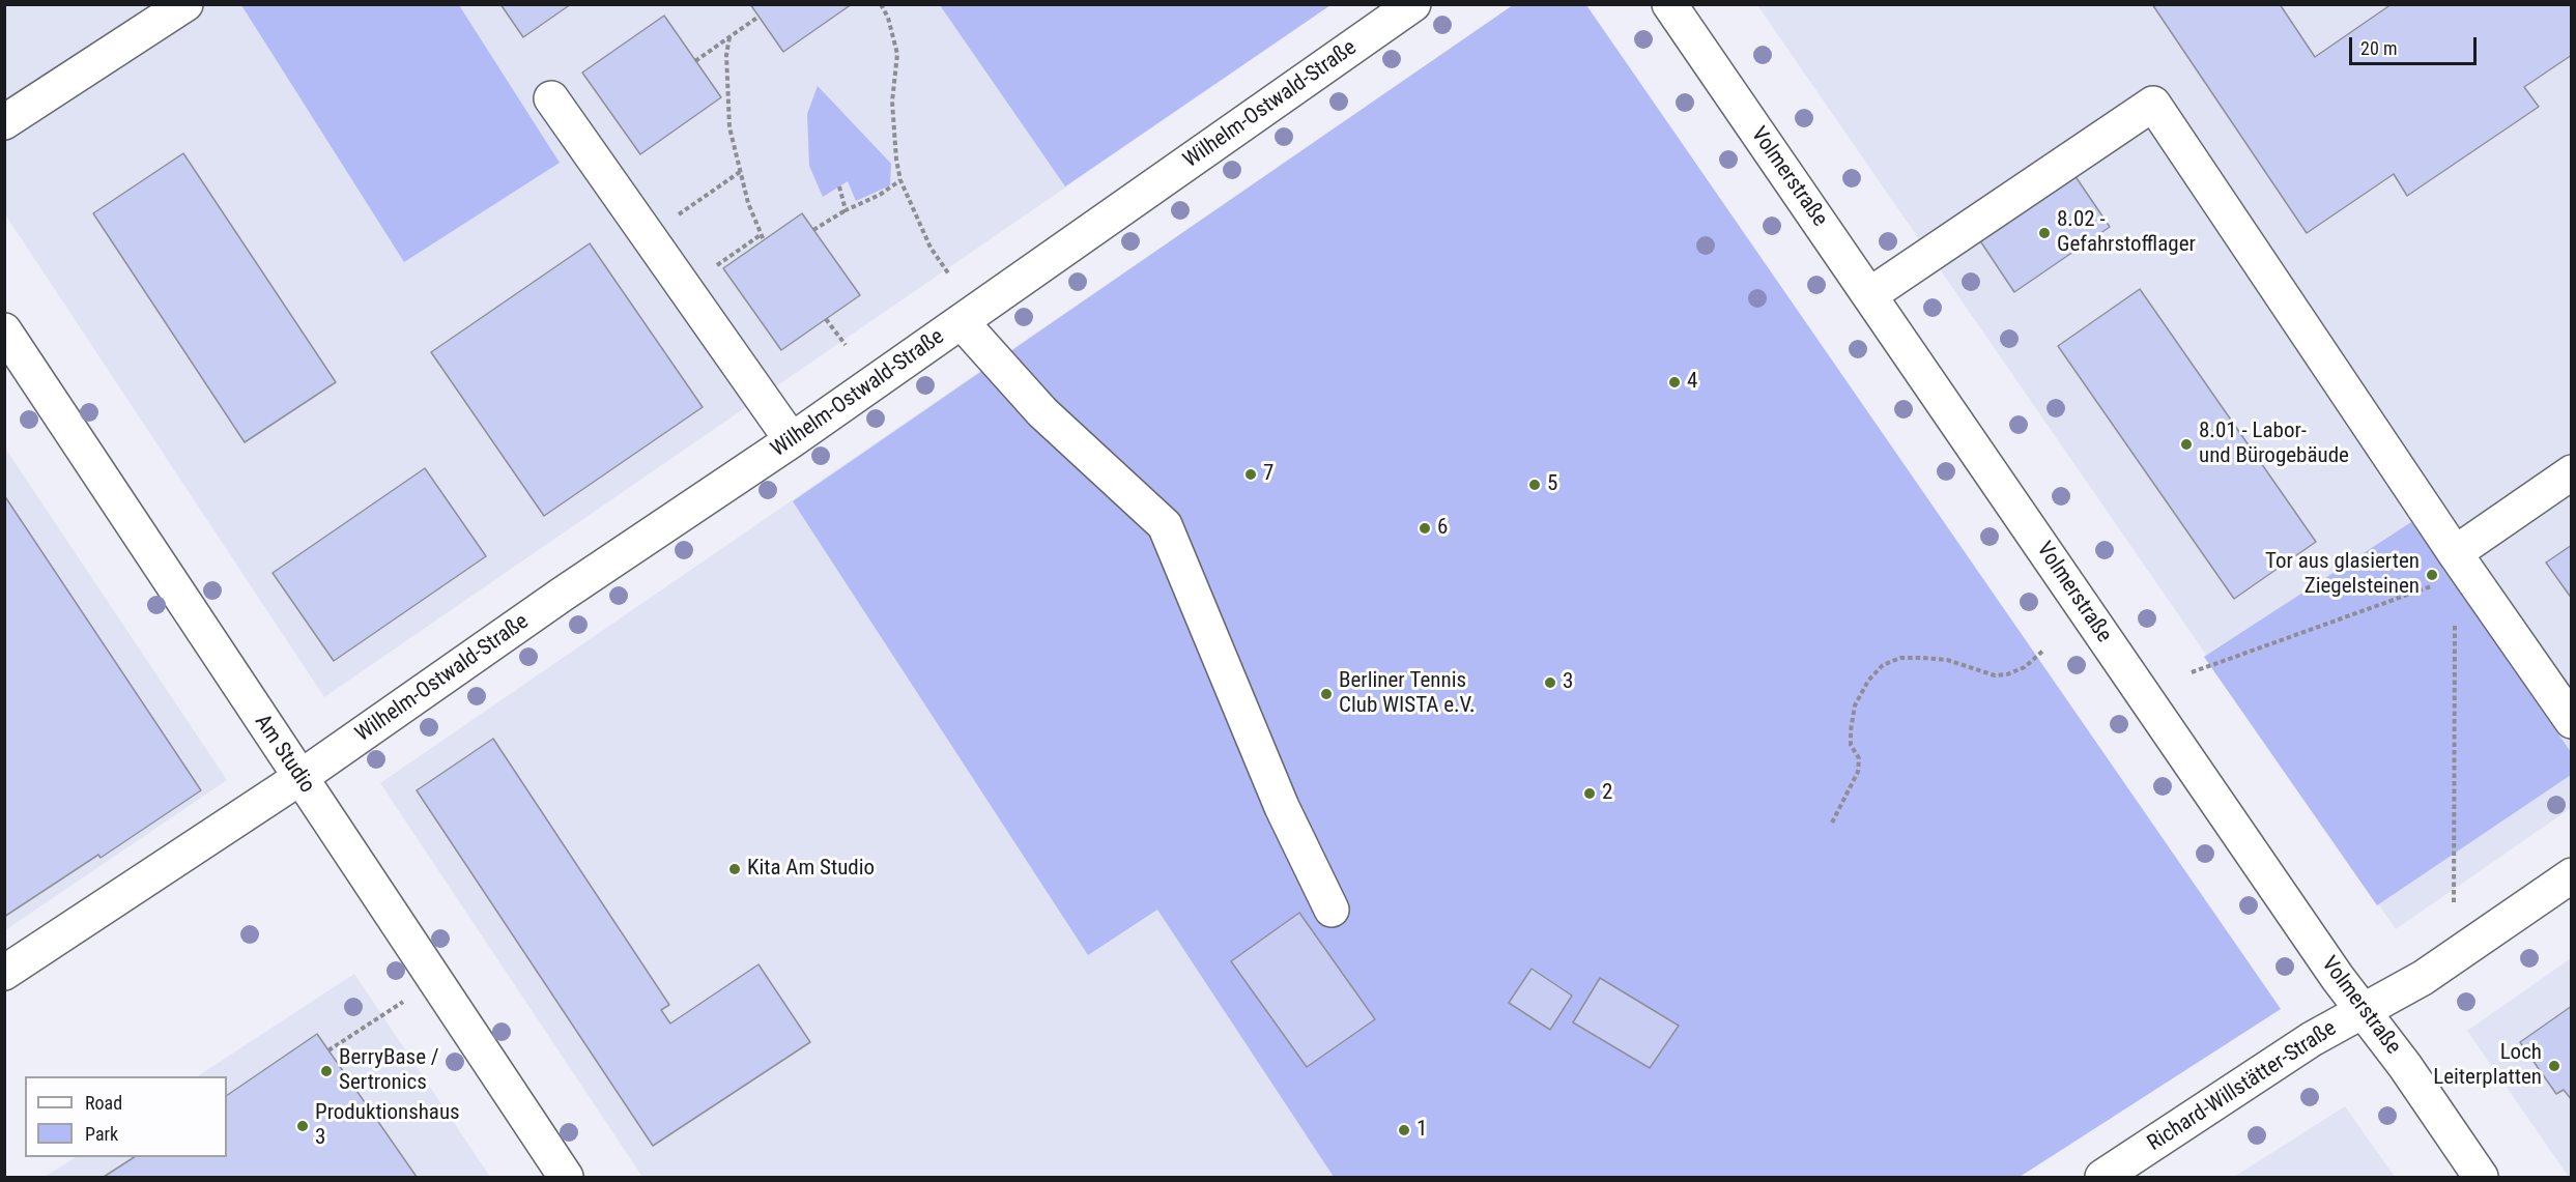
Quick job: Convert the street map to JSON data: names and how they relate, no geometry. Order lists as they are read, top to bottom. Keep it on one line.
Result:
{"streets":{"street":["Wilhelm-Ostwald-Straße","Volmerstraße","Am Studio","Richard-Willstätter-Straße"]},"crossings":[["Wilhelm-Ostwald-Straße","Am Studio"],["Volmerstraße","Richard-Willstätter-Straße"]],"places":["8.02 - Gefahrstofflager","4","8.01 - Labor- und Bürogebäude","7","5","6","Tor aus glasierten Ziegelsteinen","3","Berliner Tennis Club WISTA e.V.","2","Kita Am Studio","Loch Leiterplatten","BerryBase / Sertronics","Produktionshaus 3","1"],"legend":["Road","Park"],"scale_bar":"20 m"}
